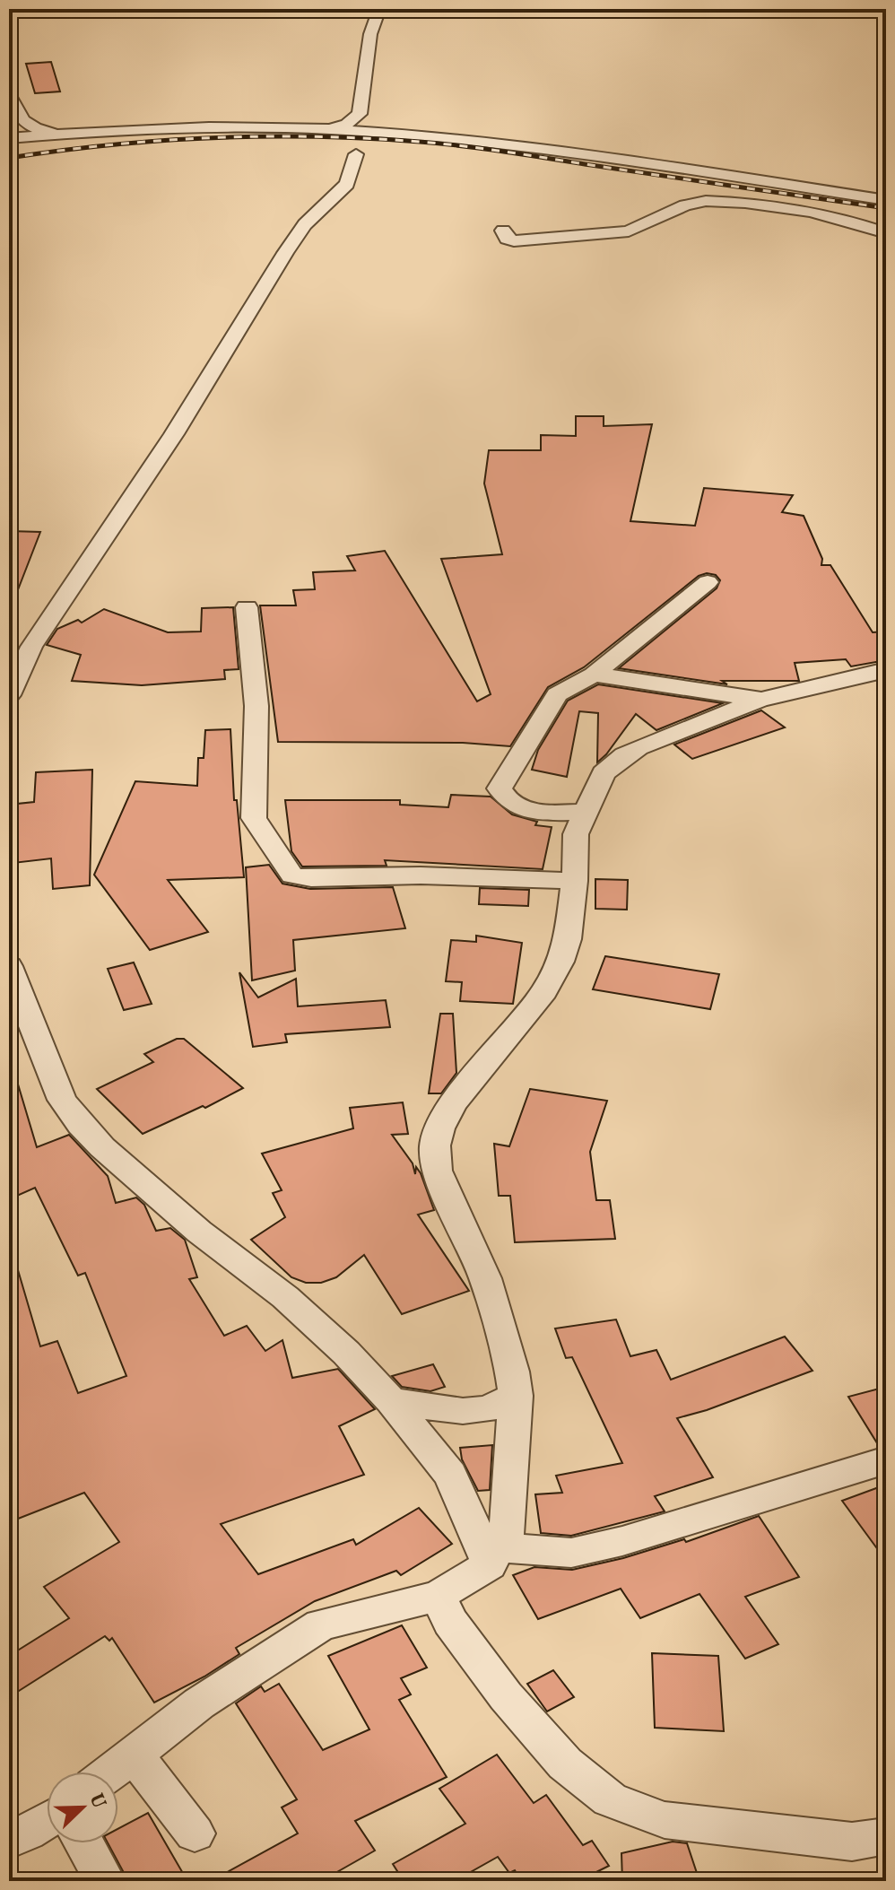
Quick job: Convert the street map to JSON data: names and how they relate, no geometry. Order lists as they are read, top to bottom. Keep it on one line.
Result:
{"north":"top right"}
